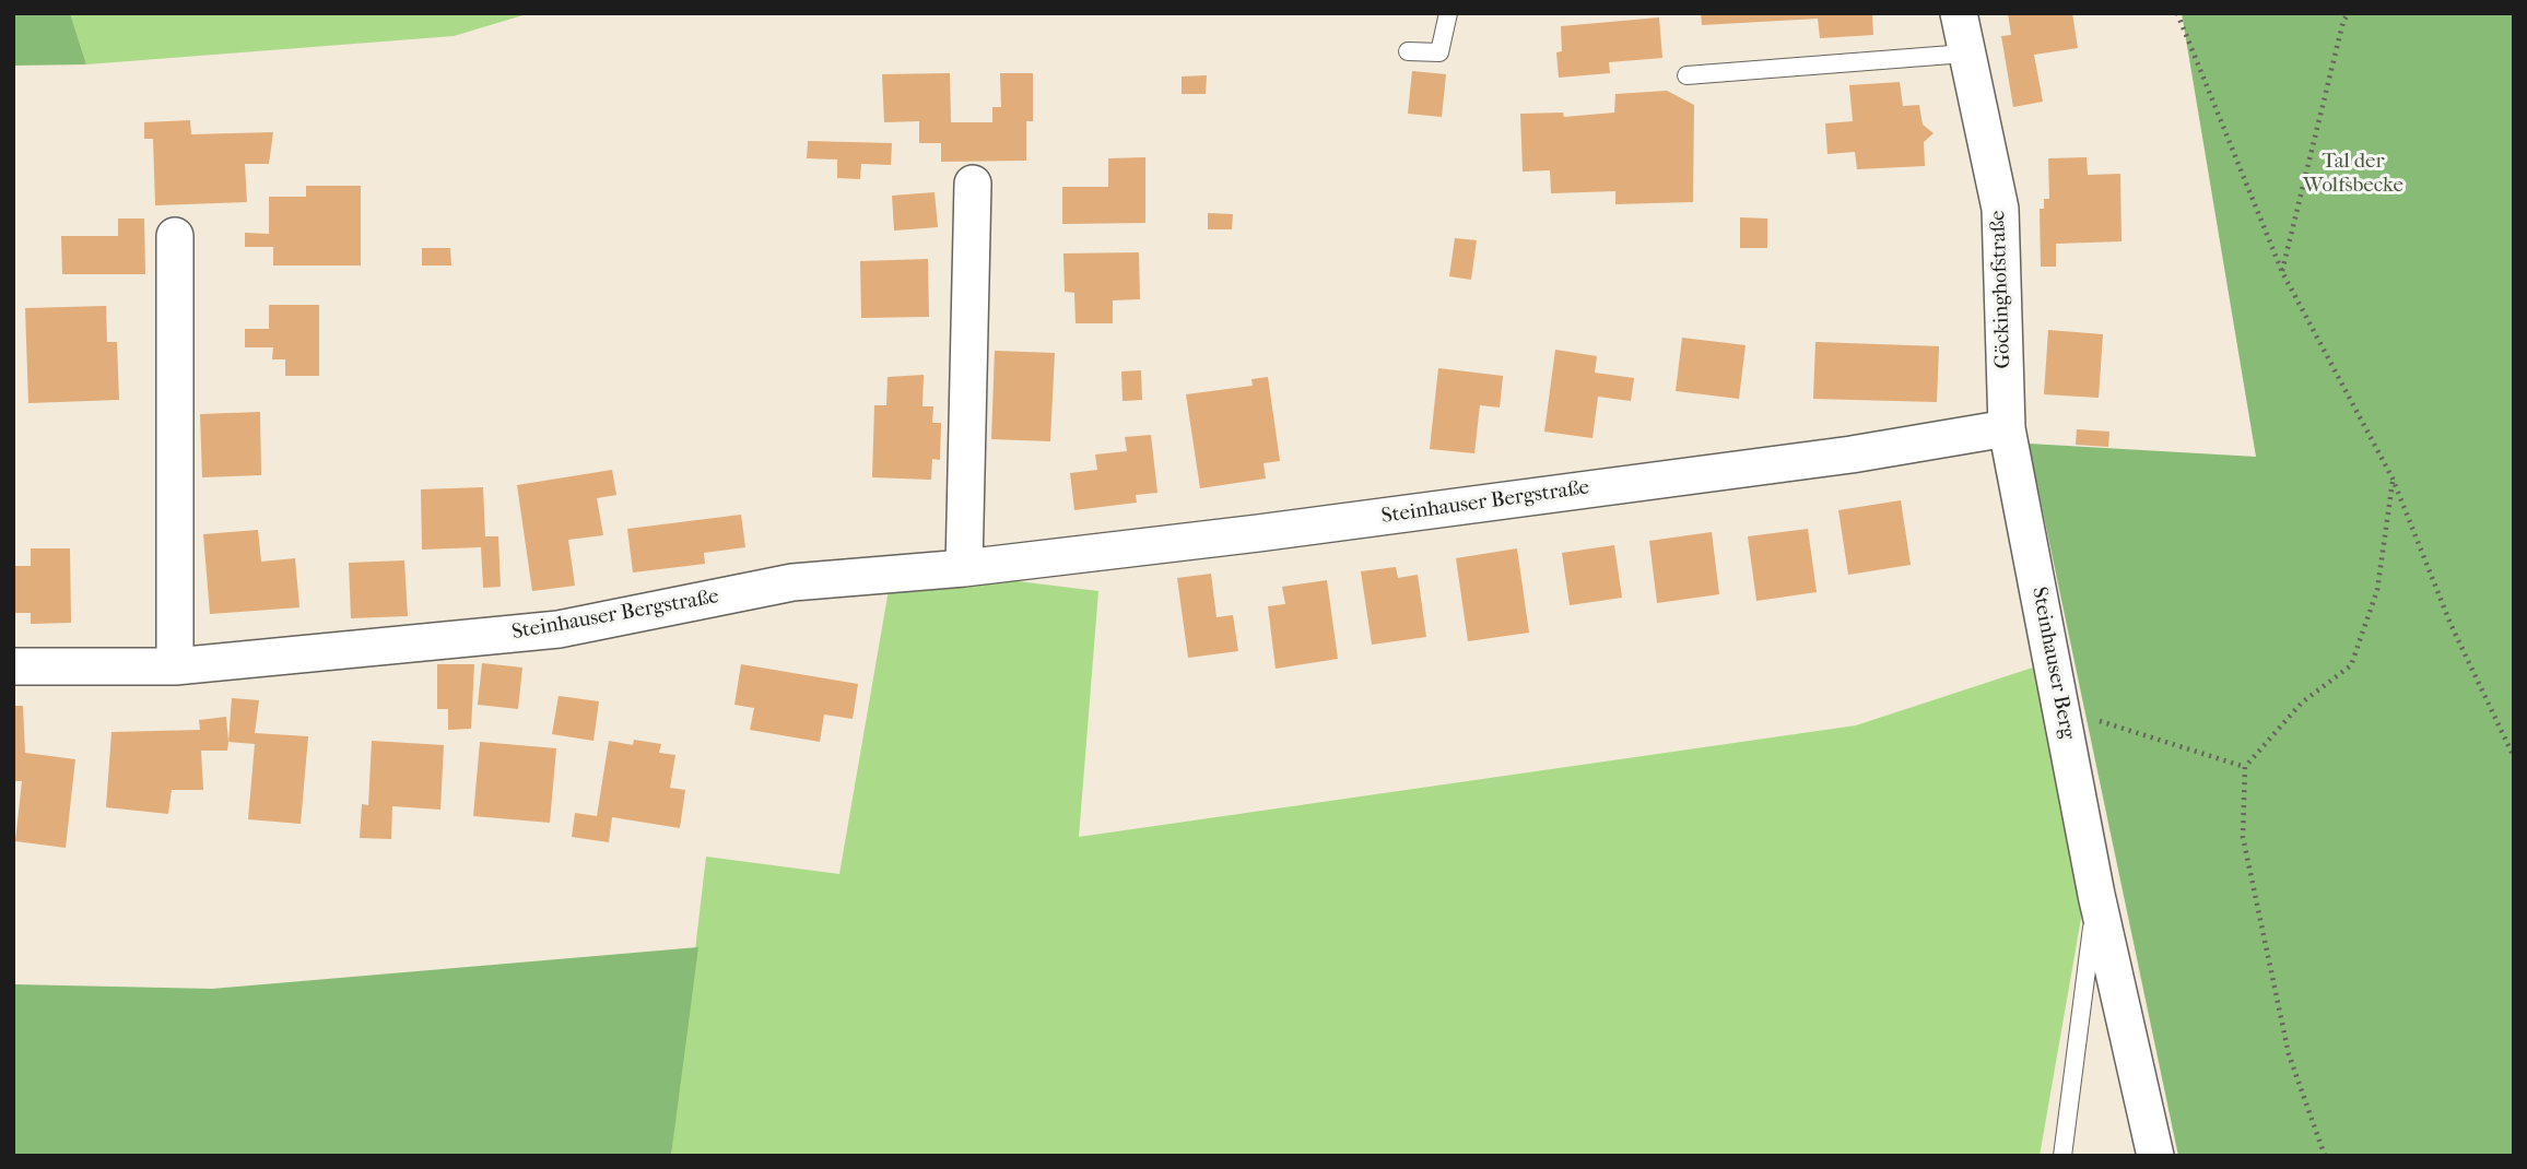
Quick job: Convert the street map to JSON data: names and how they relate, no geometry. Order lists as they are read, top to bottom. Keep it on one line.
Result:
{"streets":{"street":["Göckinghofstraße","Steinhauser Bergstraße","Steinhauser Berg"]},"crossings":[["Göckinghofstraße","Steinhauser Bergstraße"],["Göckinghofstraße","Steinhauser Berg"],["Steinhauser Bergstraße","Steinhauser Berg"]],"parks":["Tal der Wolfsbecke"]}
